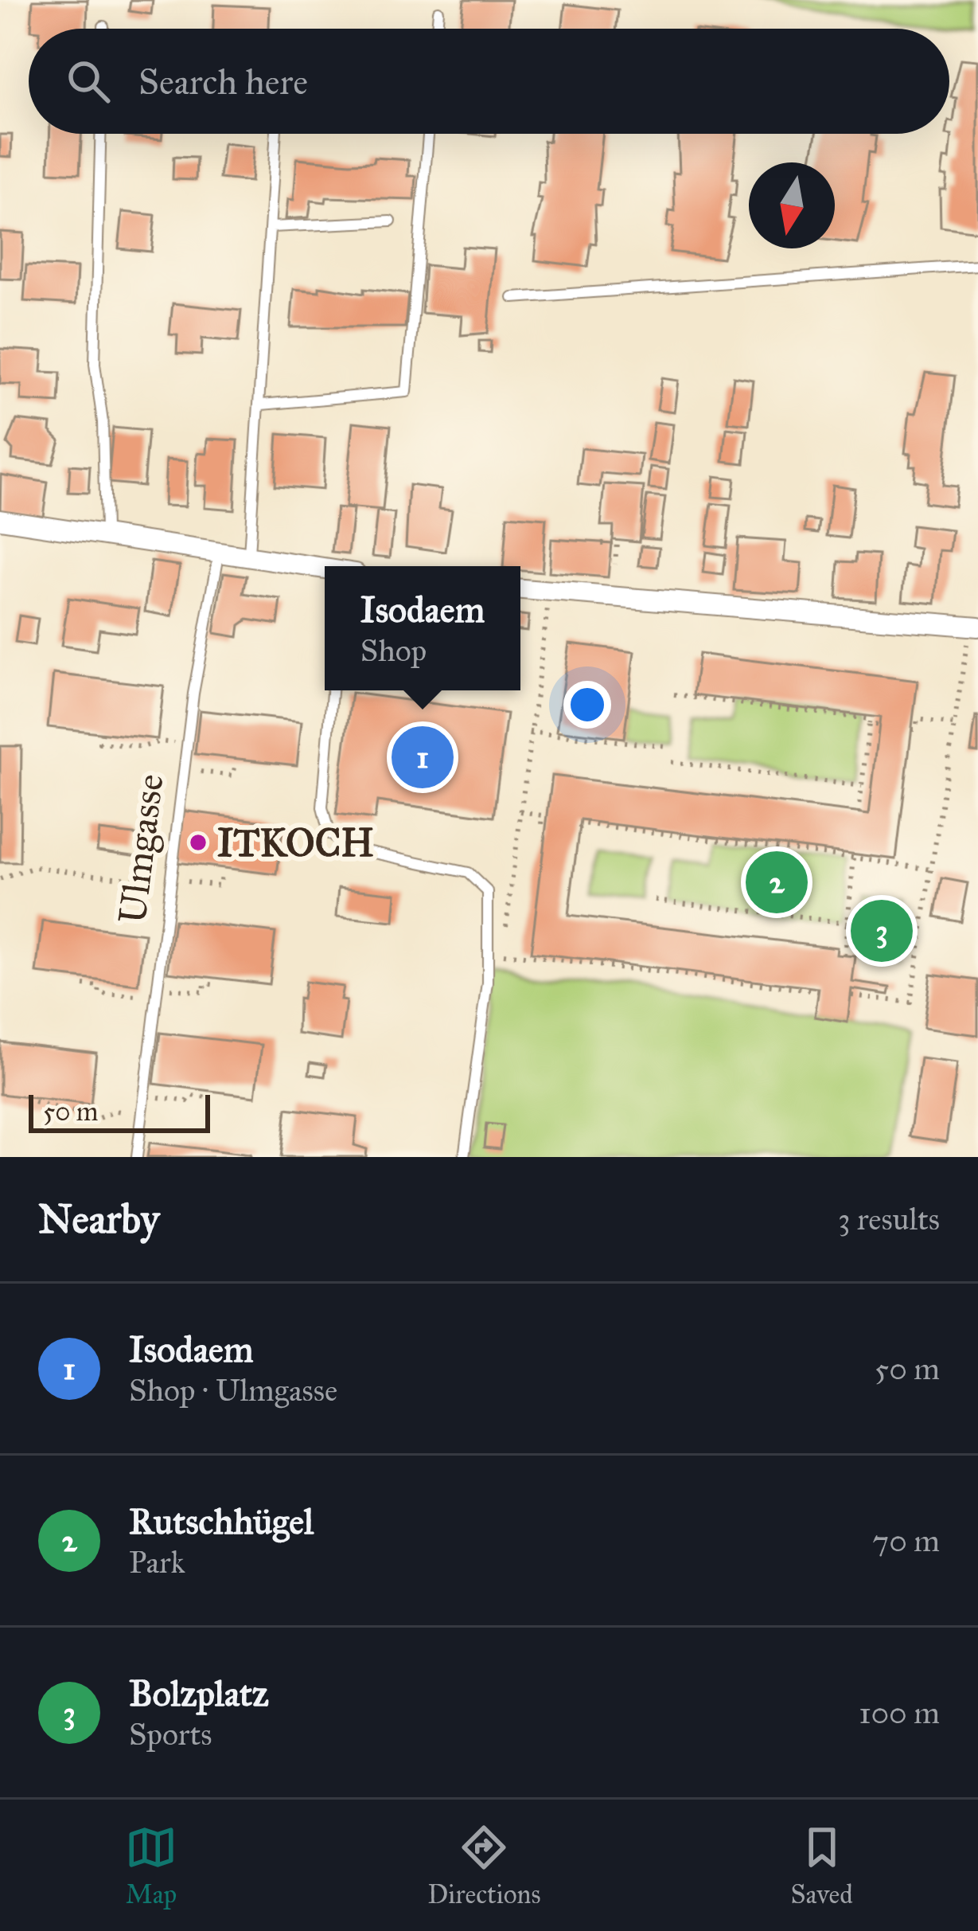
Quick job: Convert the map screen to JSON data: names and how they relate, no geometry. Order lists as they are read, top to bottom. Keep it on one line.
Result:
{"streets":{"lane":["Ulmgasse"]},"places":["ITKOCH"],"scale_bar":"50 m","north":"bottom","page":{"search":"Search here","popup":["Isodaem","Shop"],"pins":["1","2","3"],"scale":"50 m","heading":["Nearby","3 results"],"list":[{"mark":"1","name":"Isodaem","note":"Shop · Ulmgasse","value":"50 m"},{"mark":"2","name":"Rutschhügel","note":"Park","value":"70 m"},{"mark":"3","name":"Bolzplatz","note":"Sports","value":"100 m"}],"nav":["Map","Directions","Saved"]}}
